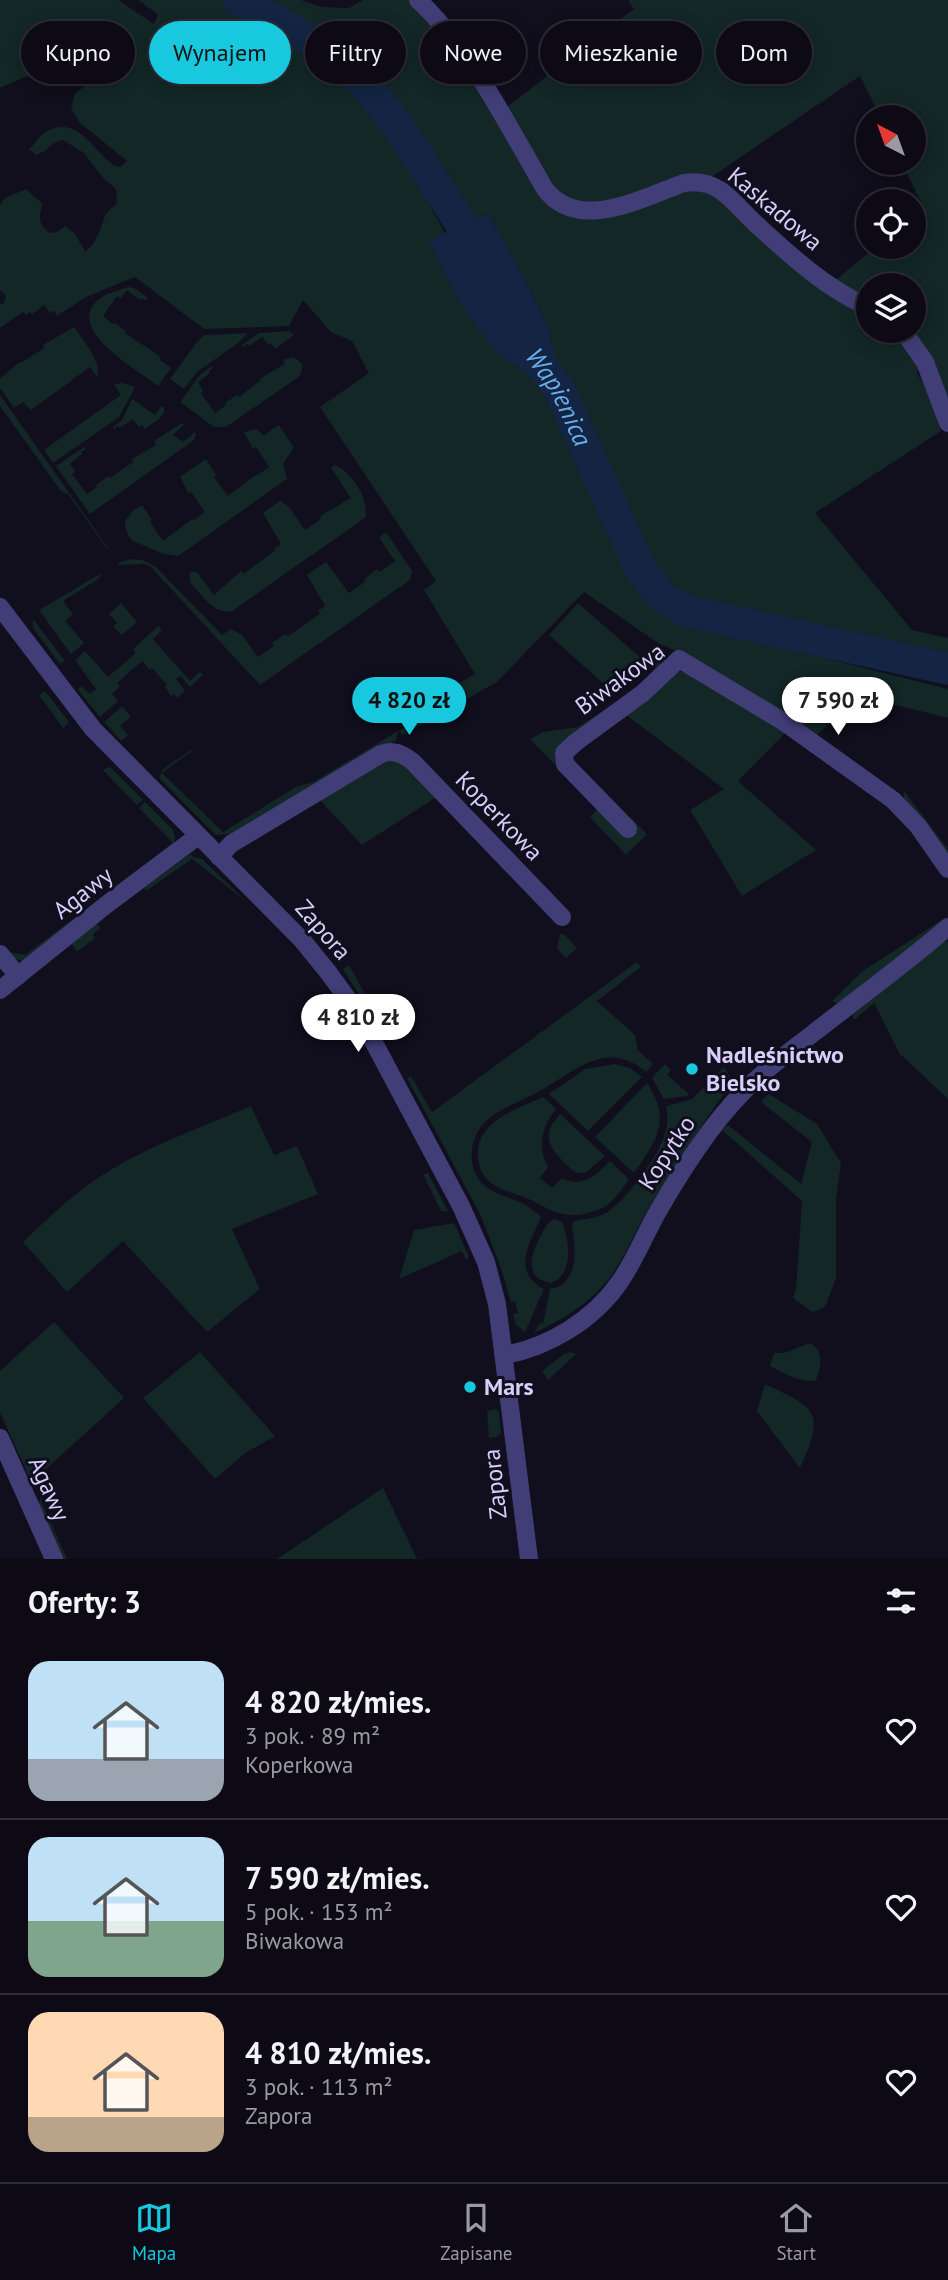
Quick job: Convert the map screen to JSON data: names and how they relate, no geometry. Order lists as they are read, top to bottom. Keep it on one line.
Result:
{"streets":{"street":["Kaskadowa","Biwakowa","Koperkowa","Agawy","Zapora","Kopytko"]},"crossings":[["Koperkowa","Zapora"],["Agawy","Zapora"],["Zapora","Kopytko"]],"water":["Wapienica"],"places":["Nadleśnictwo Bielsko","Mars"],"north":"top left","page":{"chip":["Kupno","Wynajem","Filtry","Nowe","Mieszkanie","Dom"],"price":["4 820 zł","7 590 zł","4 810 zł"],"heading":"Oferty: 3","list":[{"name":"4 820 zł/mies.","note":"3 pok. · 89 m² · Koperkowa"},{"name":"7 590 zł/mies.","note":"5 pok. · 153 m² · Biwakowa"},{"name":"4 810 zł/mies.","note":"3 pok. · 113 m² · Zapora"}],"tabs":["Mapa","Zapisane","Start"]}}
